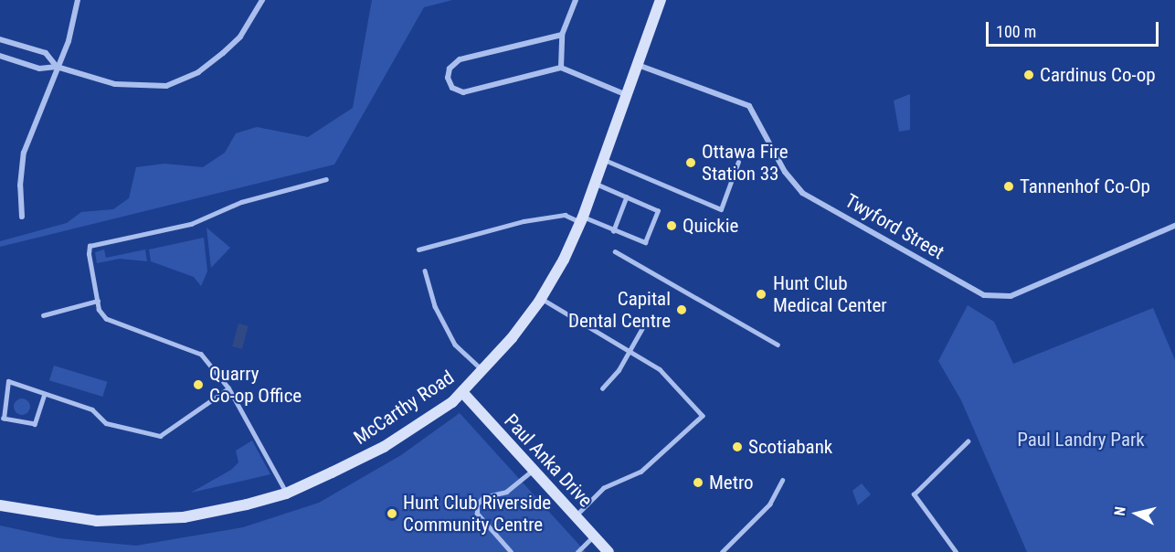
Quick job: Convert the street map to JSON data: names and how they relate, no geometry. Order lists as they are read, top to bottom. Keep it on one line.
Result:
{"streets":{"street":["Twyford Street","McCarthy Road","Paul Anka Drive"]},"crossings":[["Twyford Street","McCarthy Road"],["McCarthy Road","Paul Anka Drive"]],"parks":["Paul Landry Park"],"places":["Cardinus Co-op","Ottawa Fire Station 33","Tannenhof Co-Op","Quickie","Hunt Club Medical Center","Capital Dental Centre","Quarry Co-op Office","Scotiabank","Metro","Hunt Club Riverside Community Centre"],"scale_bar":"100 m","north":"left"}
